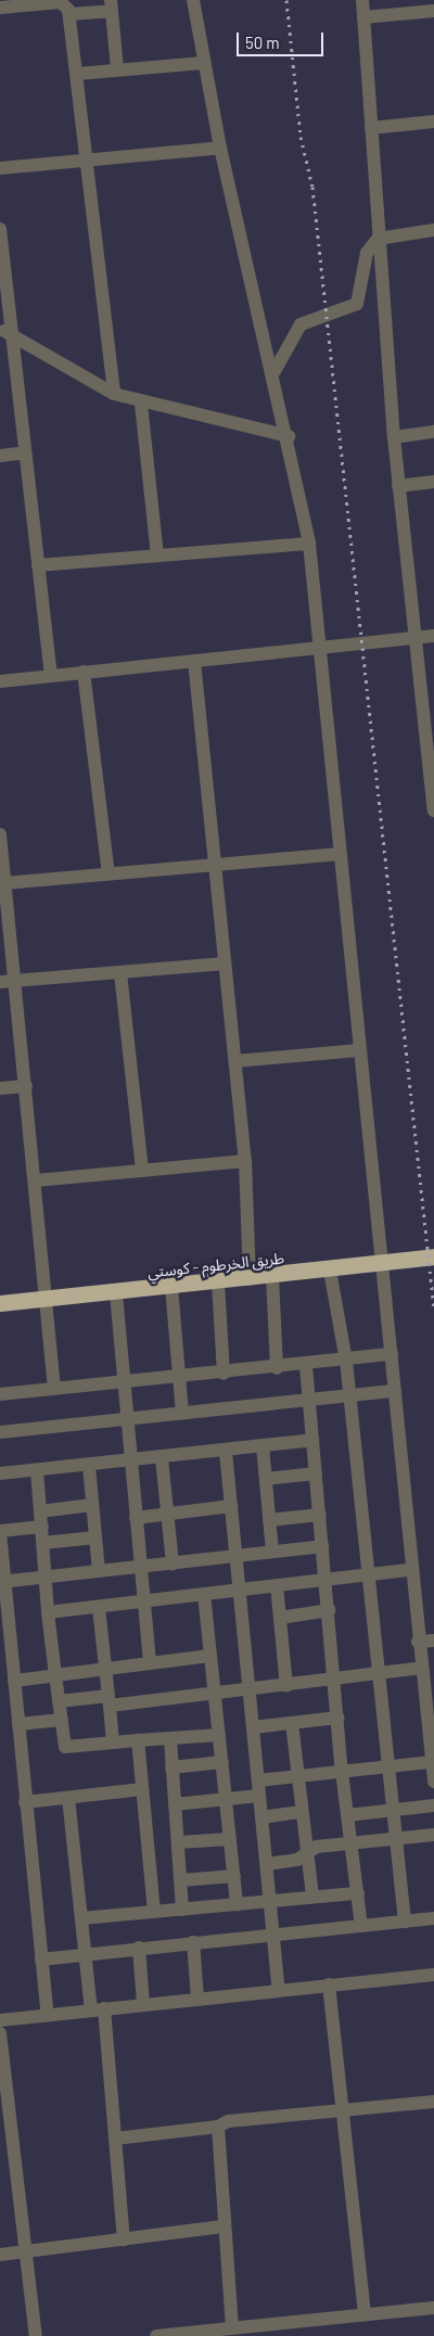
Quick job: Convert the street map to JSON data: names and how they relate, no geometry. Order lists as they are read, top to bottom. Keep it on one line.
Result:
{"streets":{"highway":["طريق الخرطوم - كوستي"]},"scale_bar":"50 m"}
